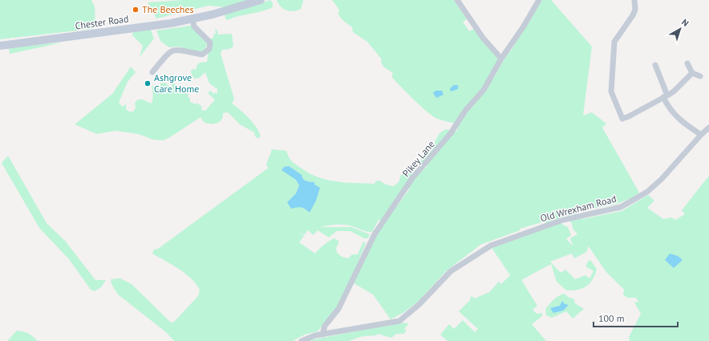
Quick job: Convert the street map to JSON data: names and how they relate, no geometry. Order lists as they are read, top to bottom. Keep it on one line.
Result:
{"streets":{"main road":["Chester Road"],"street":["Pikey Lane","Old Wrexham Road"]},"crossings":[["Pikey Lane","Old Wrexham Road"]],"places":["The Beeches","Ashgrove Care Home"],"scale_bar":"100 m","north":"top right"}
